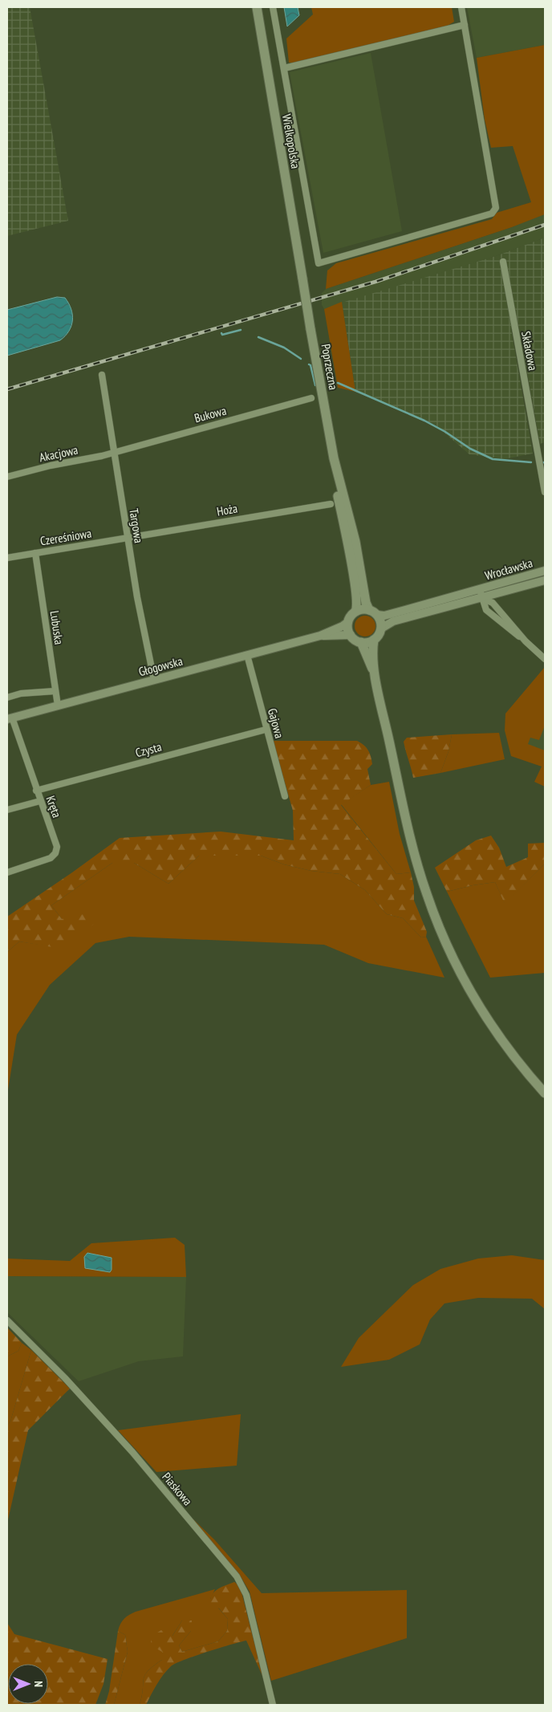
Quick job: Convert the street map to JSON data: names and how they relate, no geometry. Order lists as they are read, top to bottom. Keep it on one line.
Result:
{"streets":{"main road":["Wielkopolska","Poprzeczna"],"street":["Składowa","Bukowa","Akacjowa","Hoża","Targowa","Czereśniowa","Wrocławska","Lubuska","Głogowska","Gajowa","Czysta","Kręta","Piaskowa"]},"crossings":[["Wielkopolska","Poprzeczna"],["Poprzeczna","Głogowska"],["Bukowa","Akacjowa"],["Bukowa","Targowa"],["Akacjowa","Targowa"],["Hoża","Targowa"],["Hoża","Czereśniowa"],["Targowa","Czereśniowa"],["Targowa","Głogowska"],["Czereśniowa","Lubuska"],["Lubuska","Głogowska"],["Głogowska","Gajowa"],["Głogowska","Kręta"],["Gajowa","Czysta"],["Czysta","Kręta"]],"north":"right"}
